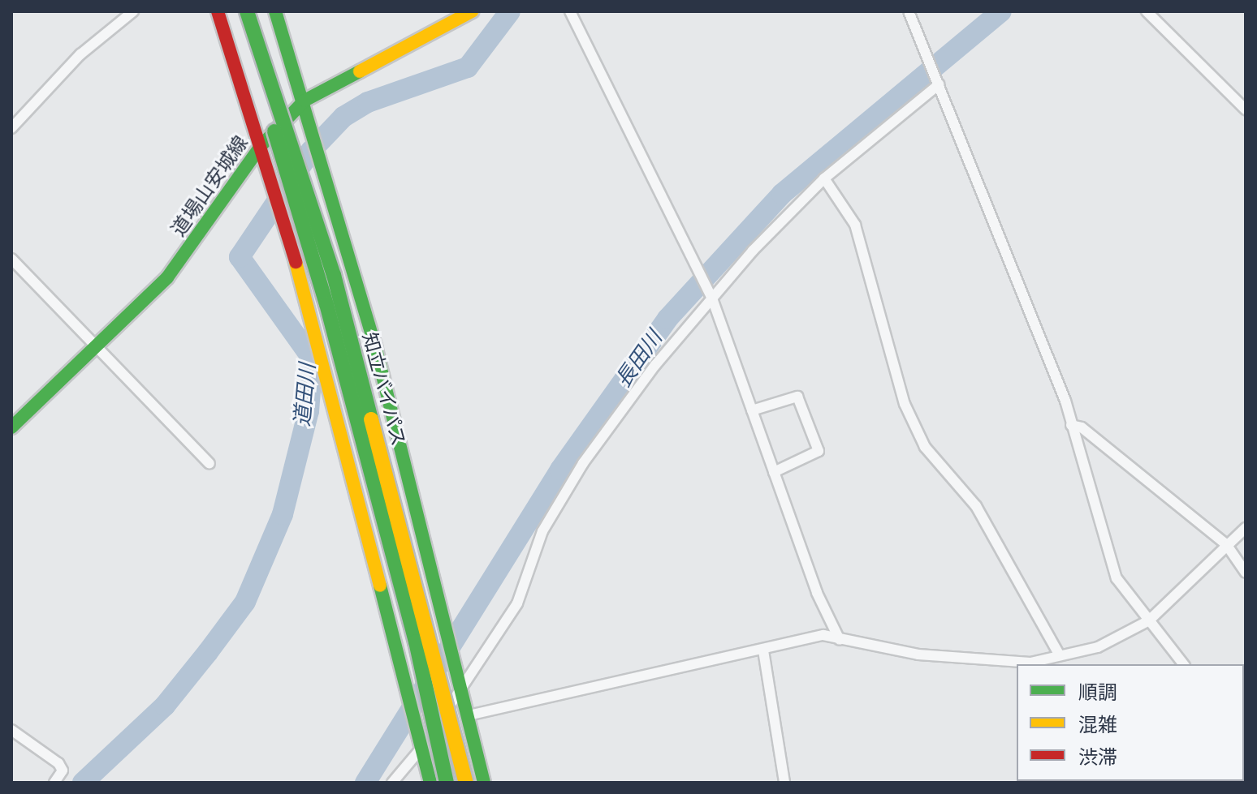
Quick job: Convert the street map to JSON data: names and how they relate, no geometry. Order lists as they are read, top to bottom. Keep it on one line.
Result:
{"streets":{"main road":["道場山安城線","知立バイパス"]},"water":["長田川","道田川"],"legend":["順調","混雑","渋滞"]}
